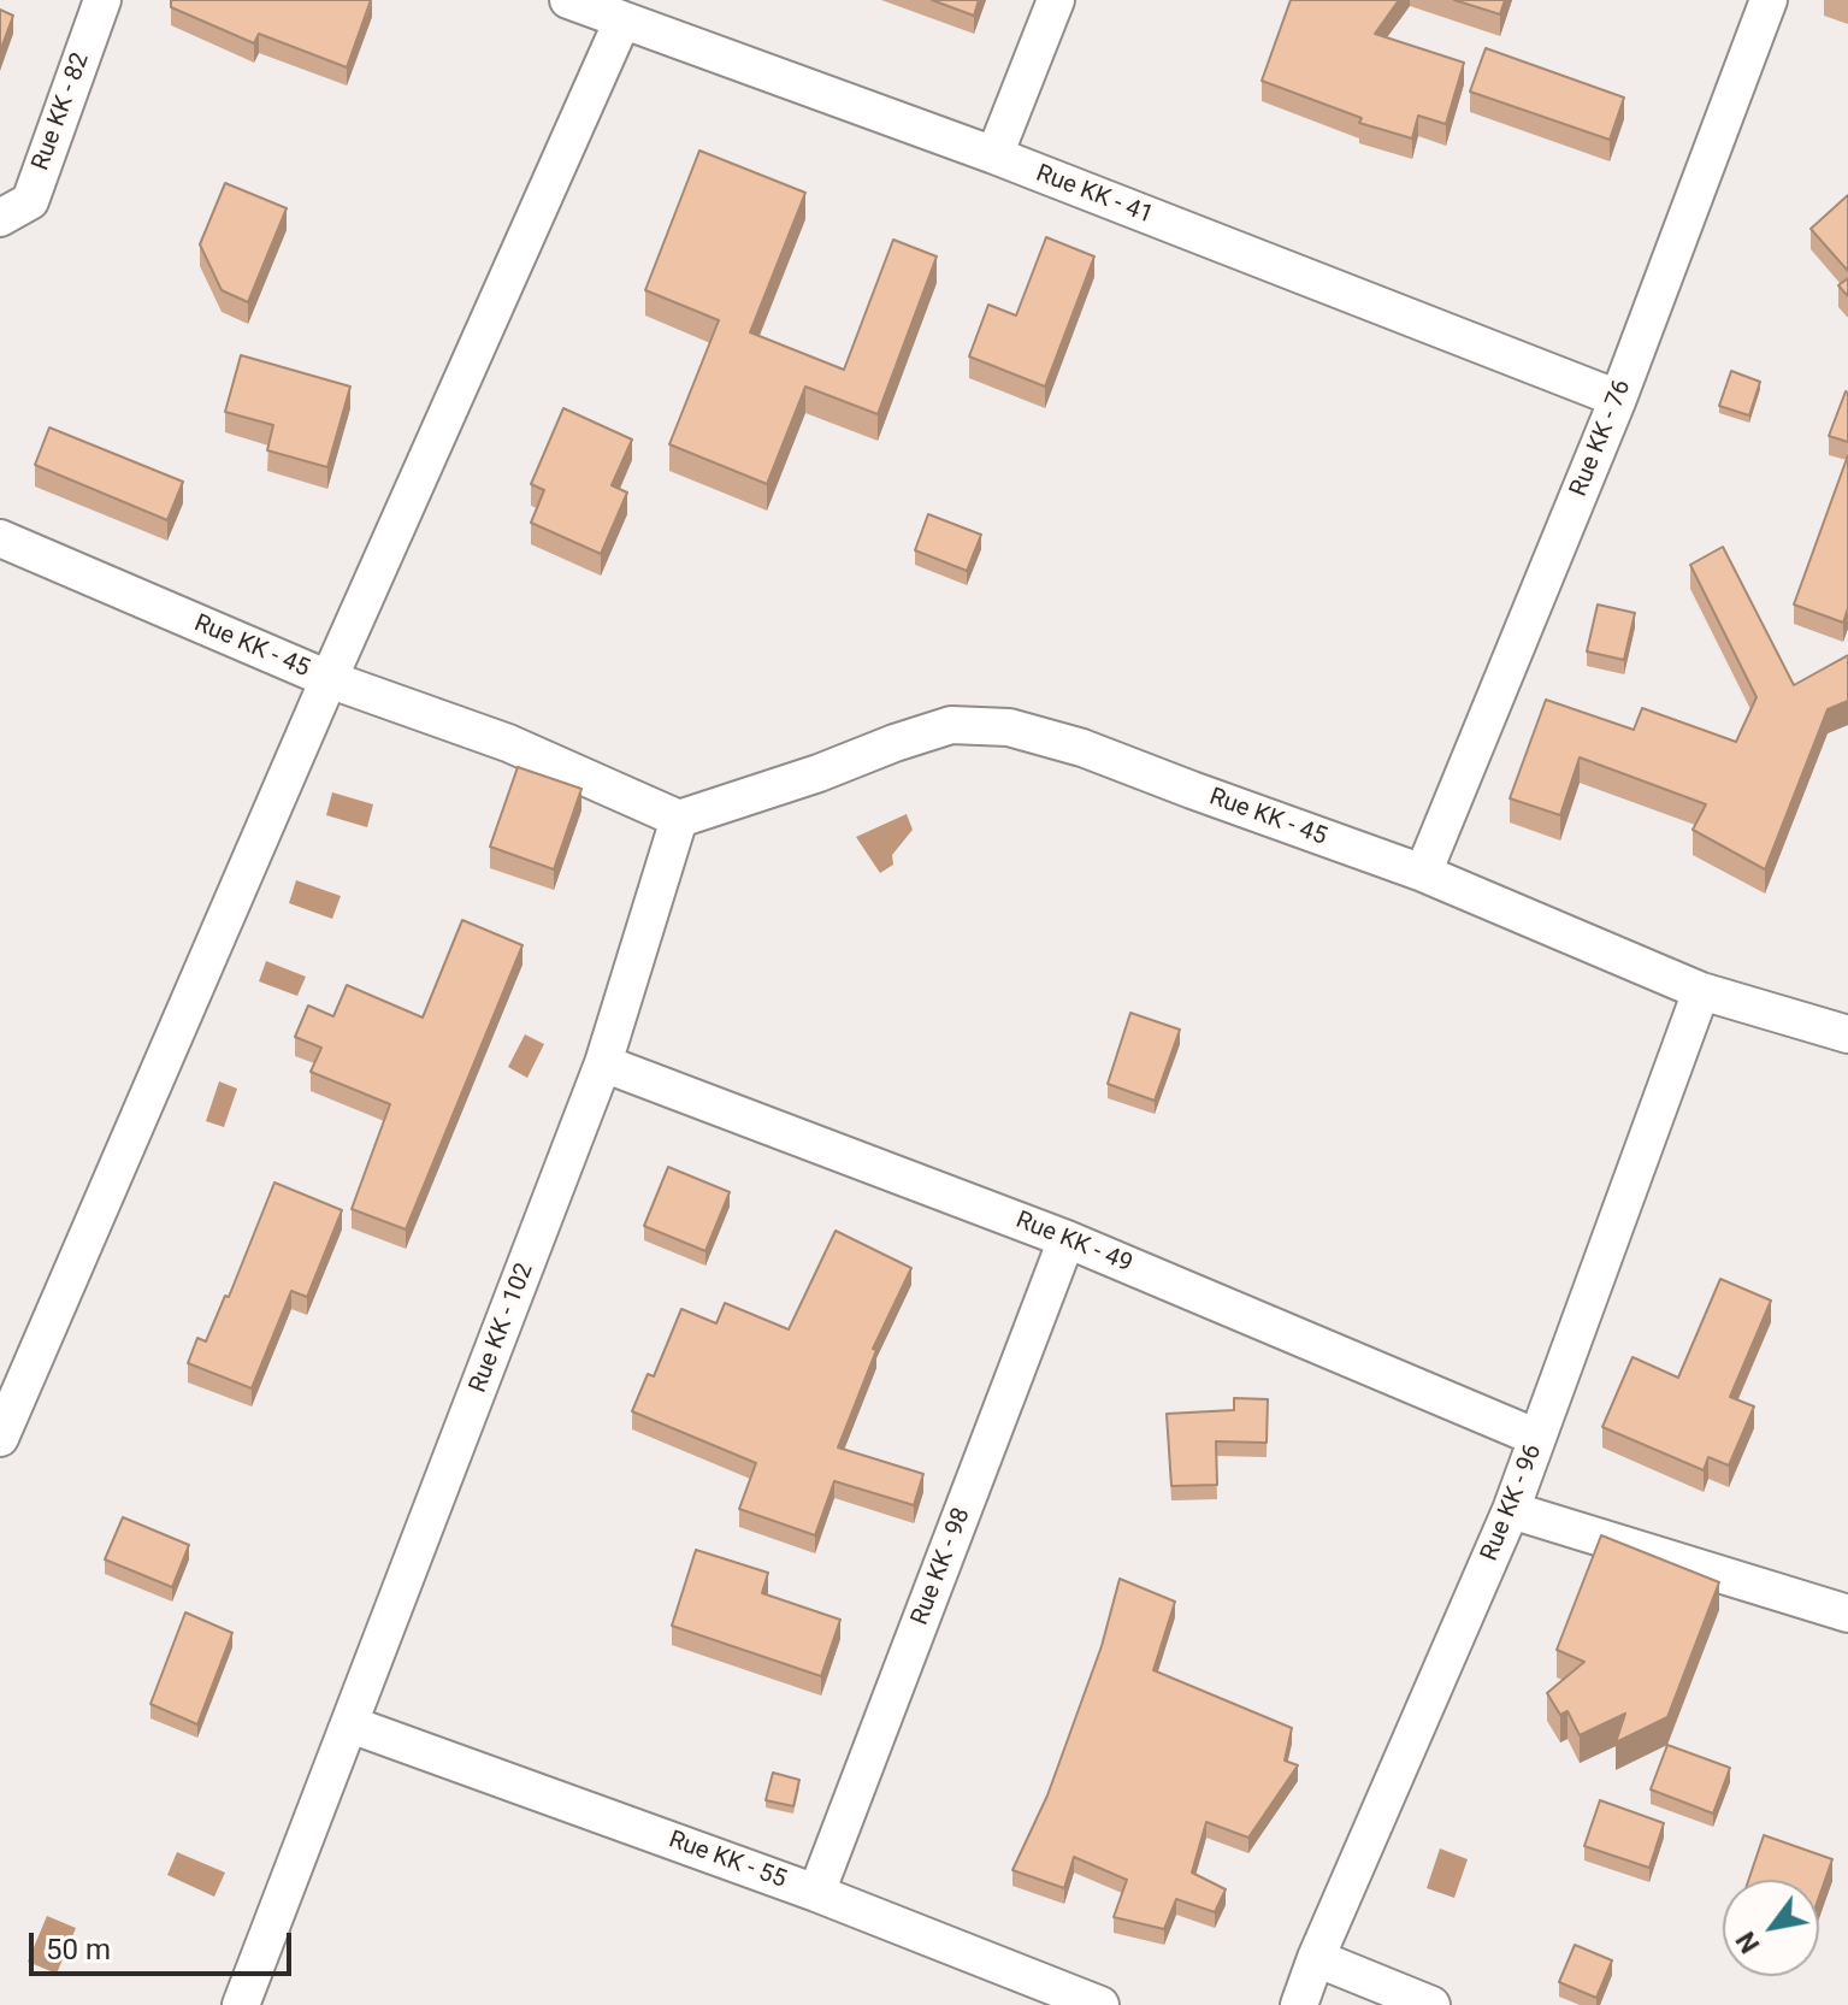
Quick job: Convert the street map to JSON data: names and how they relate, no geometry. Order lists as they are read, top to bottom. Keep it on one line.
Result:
{"streets":{"street":["Rue KK - 82","Rue KK - 41","Rue KK - 76","Rue KK - 45","Rue KK - 49","Rue KK - 102","Rue KK - 96","Rue KK - 98","Rue KK - 55"]},"crossings":[["Rue KK - 41","Rue KK - 76"],["Rue KK - 76","Rue KK - 45"],["Rue KK - 45","Rue KK - 102"],["Rue KK - 45","Rue KK - 96"],["Rue KK - 49","Rue KK - 102"],["Rue KK - 49","Rue KK - 96"],["Rue KK - 49","Rue KK - 98"],["Rue KK - 102","Rue KK - 55"],["Rue KK - 98","Rue KK - 55"]],"scale_bar":"50 m","north":"bottom left"}
